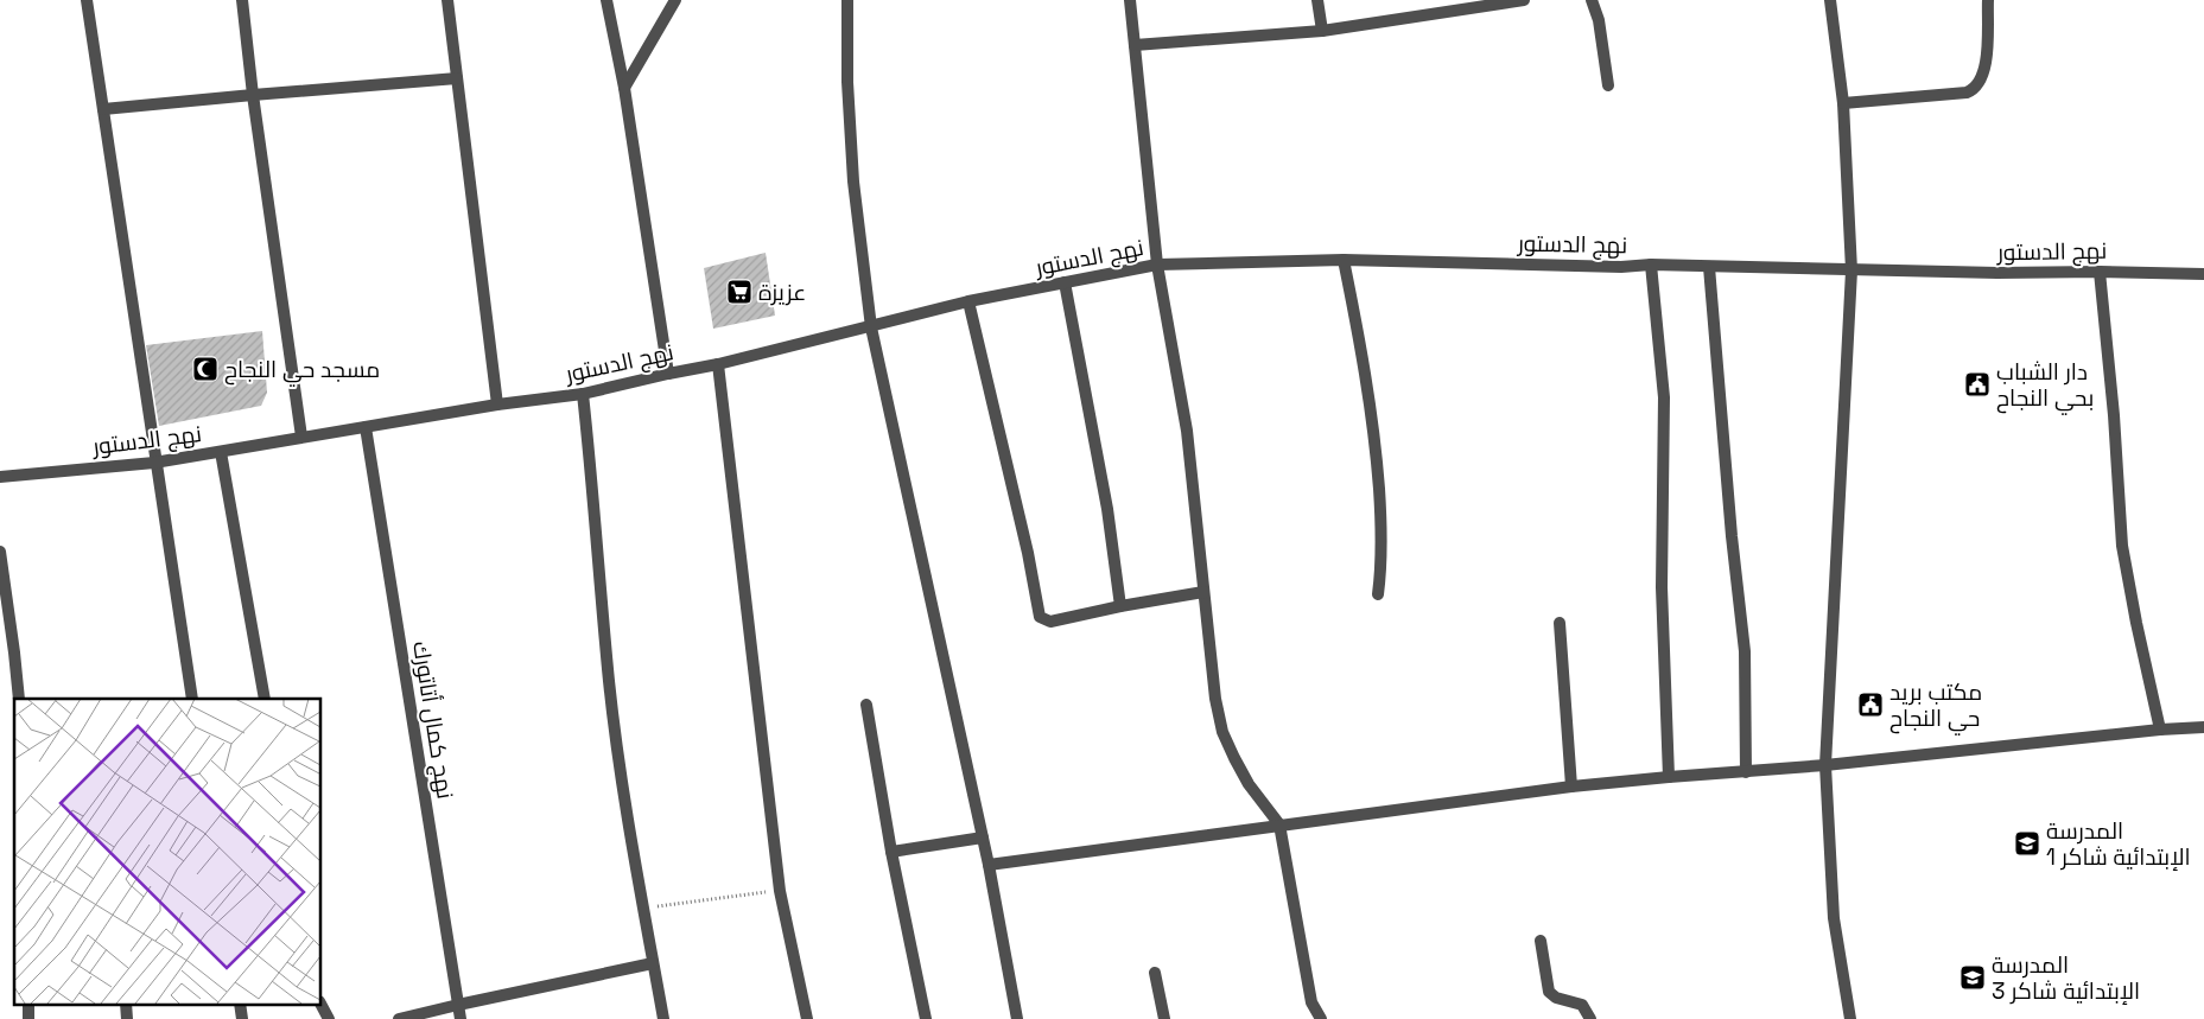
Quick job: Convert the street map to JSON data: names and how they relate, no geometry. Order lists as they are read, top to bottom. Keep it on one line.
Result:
{"streets":{"street":["نهج الدستور","نهج كمال أتاتورك"]},"crossings":[["نهج الدستور","نهج كمال أتاتورك"]],"places":{"supermarket":["عزيزة"],"mosque":["مسجد حي النجاح"],"public building":["دار الشباب بحي النجاح","مكتب بريد حي النجاح"],"school or university":["المدرسة الإبتدائية شاكر 1","المدرسة الإبتدائية شاكر 3"]}}
